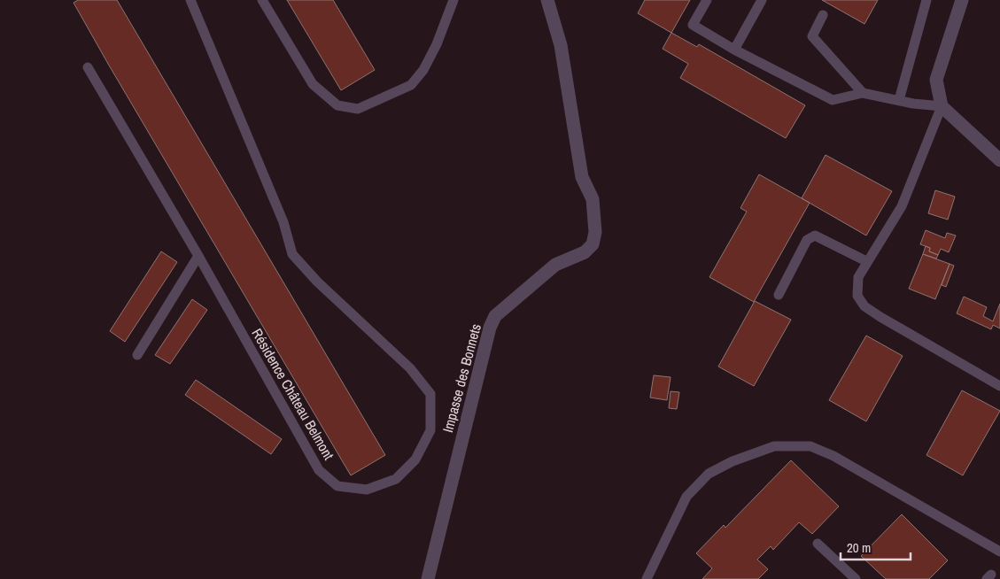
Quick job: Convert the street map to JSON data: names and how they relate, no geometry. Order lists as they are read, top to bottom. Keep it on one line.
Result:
{"streets":{"street":["Impasse des Bonnets"],"lane":["Résidence Château Belmont"]},"scale_bar":"20 m"}
